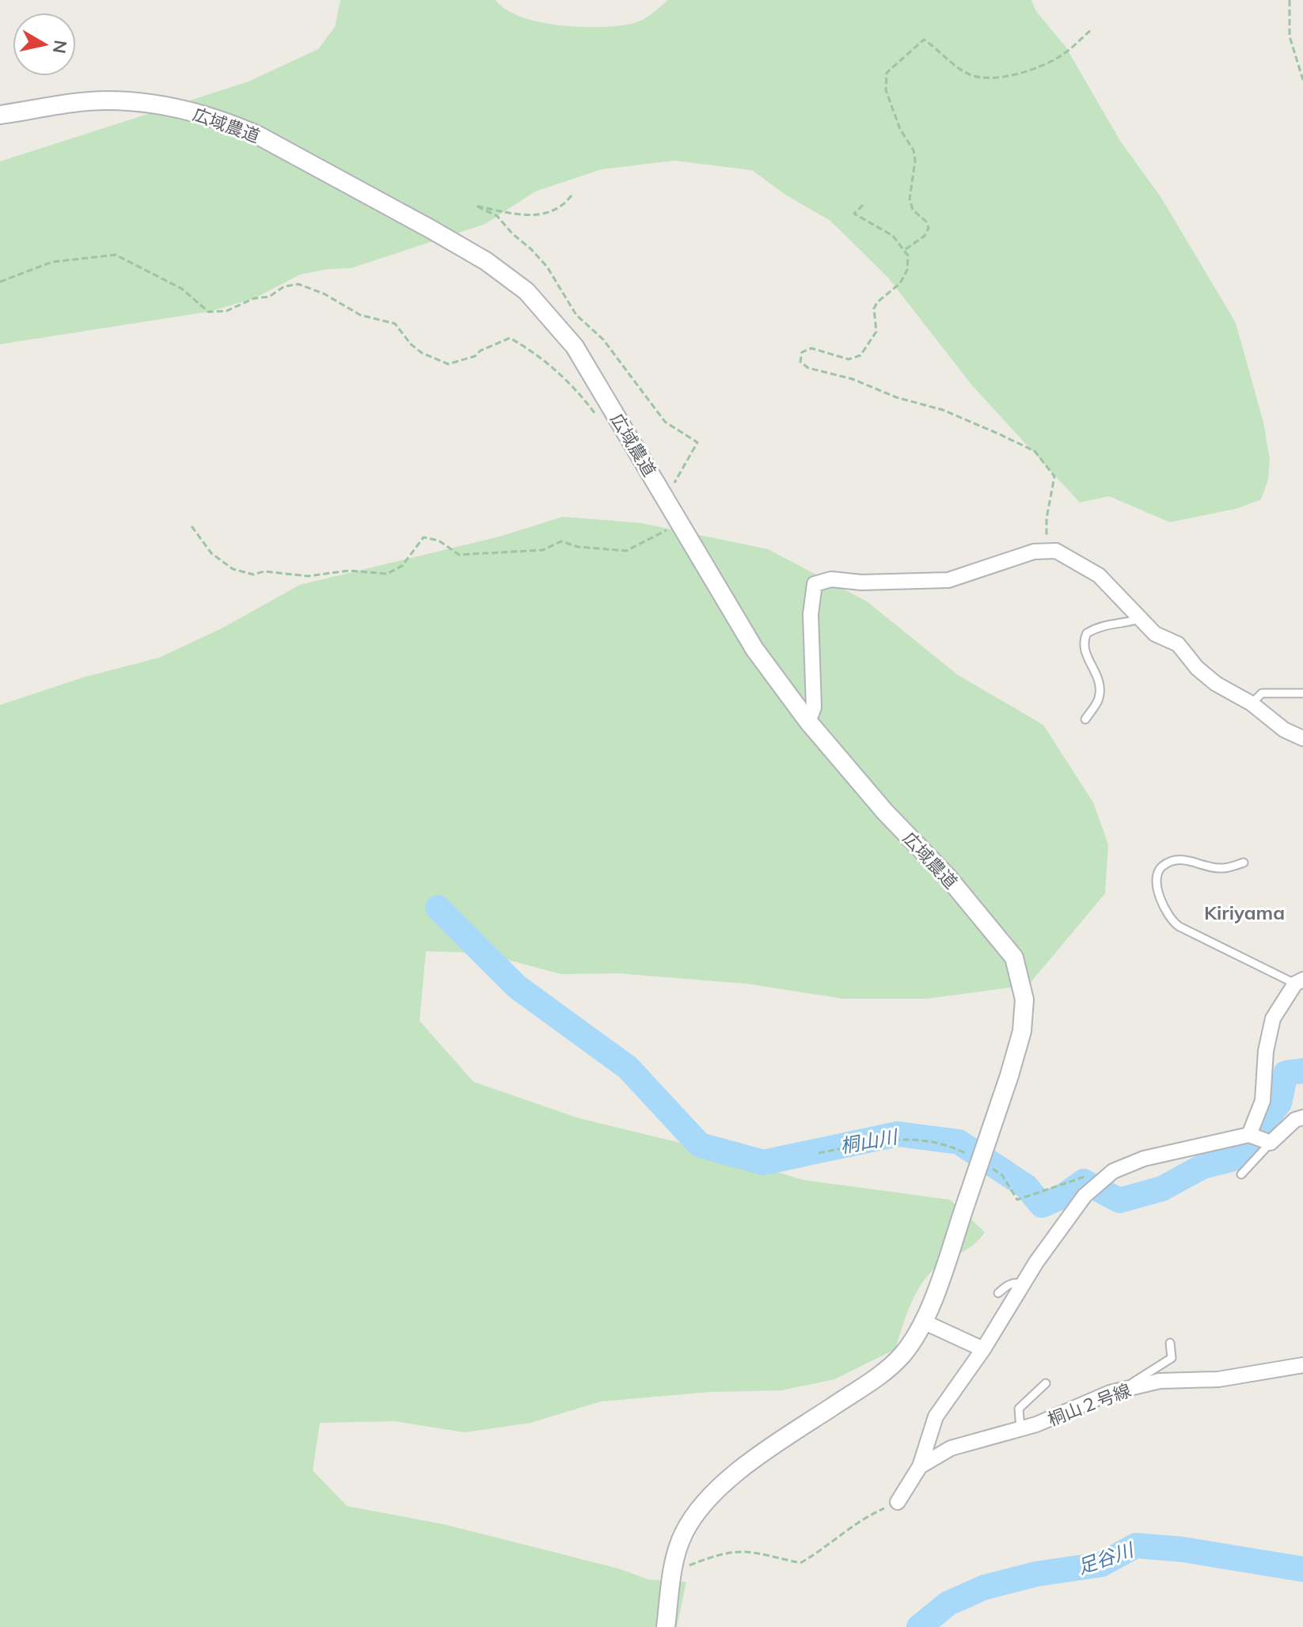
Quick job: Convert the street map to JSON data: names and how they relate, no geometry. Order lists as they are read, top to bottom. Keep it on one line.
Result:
{"streets":{"street":["広域農道","桐山２号線"]},"districts":["Kiriyama"],"water":["桐山川","足谷川"],"north":"right"}
